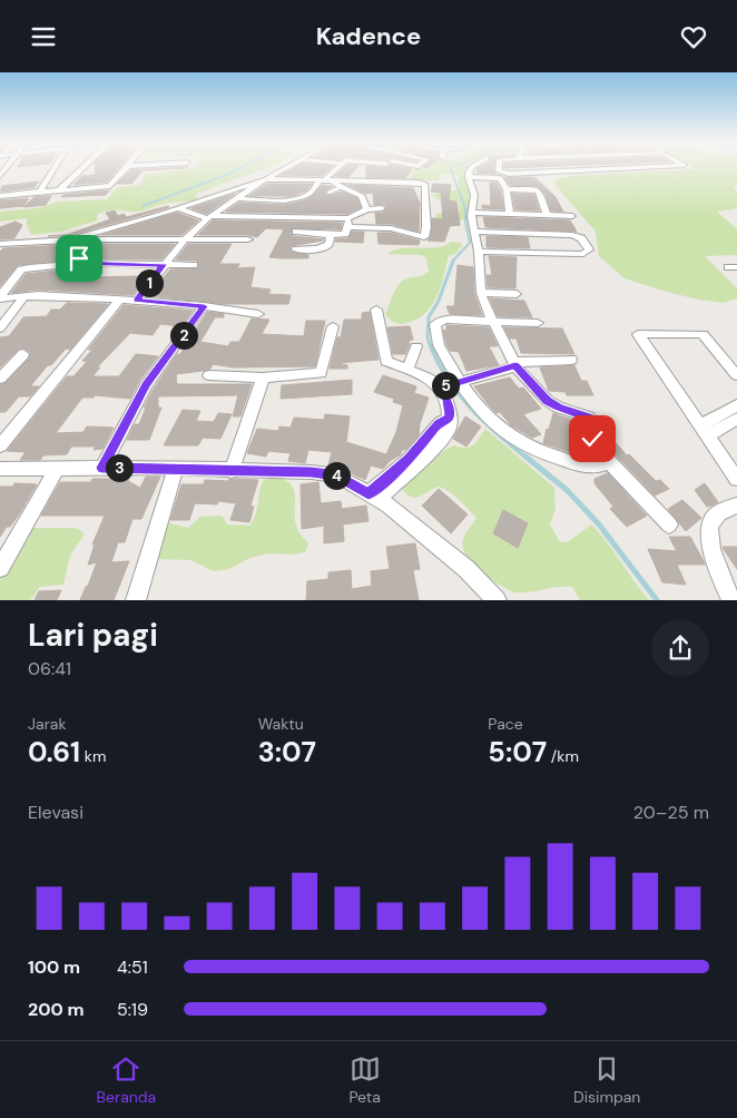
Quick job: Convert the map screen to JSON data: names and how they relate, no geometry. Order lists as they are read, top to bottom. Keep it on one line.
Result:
{"page":{"header":"Kadence","pins":["1","2","5","3","4"],"heading":["Lari pagi","06:41"],"stats":[["Jarak","0.61 km"],["Waktu","3:07"],["Pace","5:07 /km"]],"chart":["Elevasi","20–25 m"],"list":[{"name":"100 m","note":"4:51"},{"name":"200 m","note":"5:19"}],"tabs":["Beranda","Peta","Disimpan"]}}
